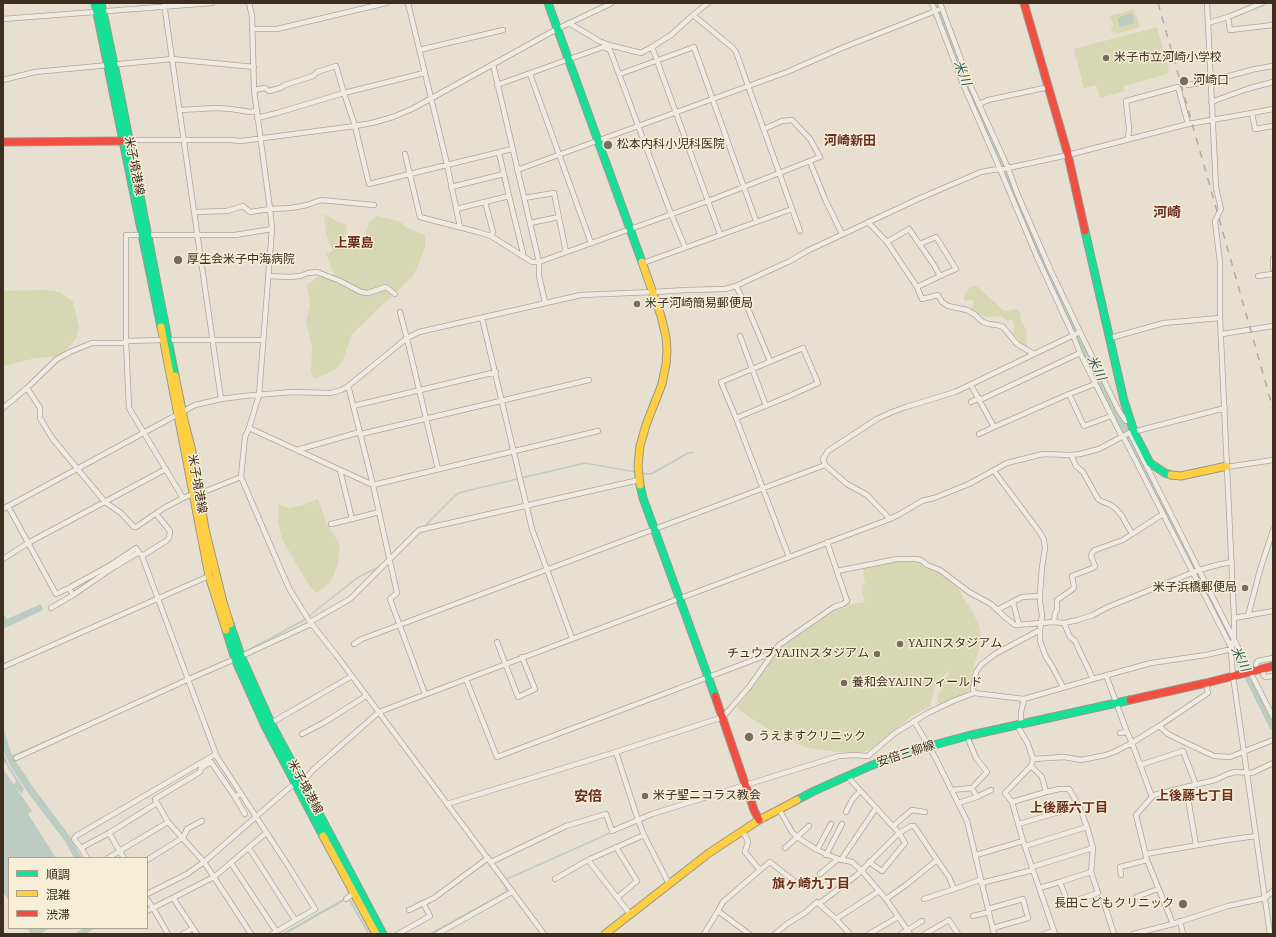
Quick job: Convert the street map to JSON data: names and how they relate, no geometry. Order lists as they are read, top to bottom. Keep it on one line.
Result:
{"streets":{"street":["米子境港線","安倍三柳線"]},"districts":["河崎新田","河崎","上栗島","上後藤七丁目","安倍","上後藤六丁目","旗ヶ崎九丁目"],"water":["米川"],"places":["米子市立河崎小学校","河崎口","松本内科小児科医院","厚生会米子中海病院","米子河崎簡易郵便局","米子浜橋郵便局","YAJINスタジアム","チュウブYAJINスタジアム","養和会YAJINフィールド","うえますクリニック","米子聖ニコラス教会","長田こどもクリニック"],"legend":["順調","混雑","渋滞"]}
